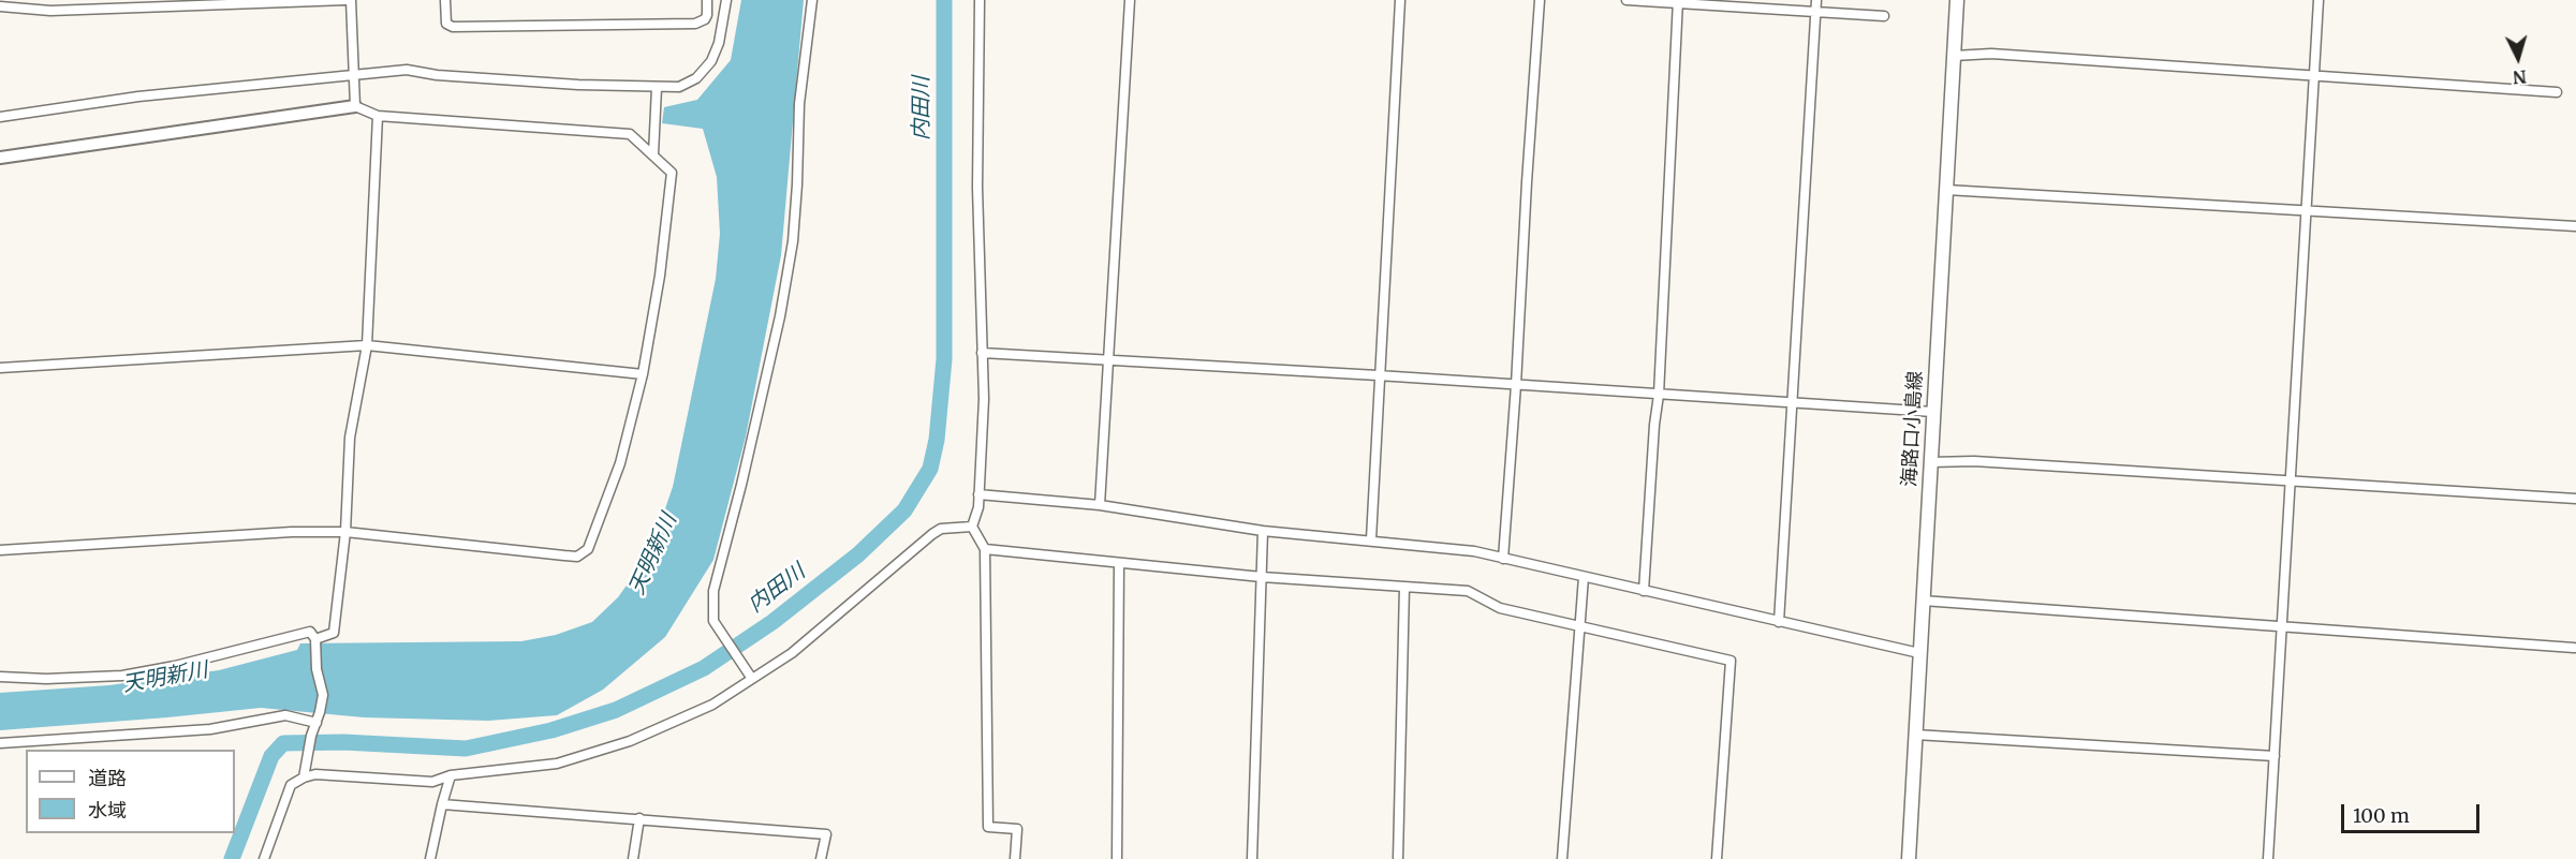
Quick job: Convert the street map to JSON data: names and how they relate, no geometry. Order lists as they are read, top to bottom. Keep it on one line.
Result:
{"streets":{"main road":["海路口小島線"]},"water":["内田川","天明新川"],"legend":["道路","水域"],"scale_bar":"100 m","north":"bottom"}
